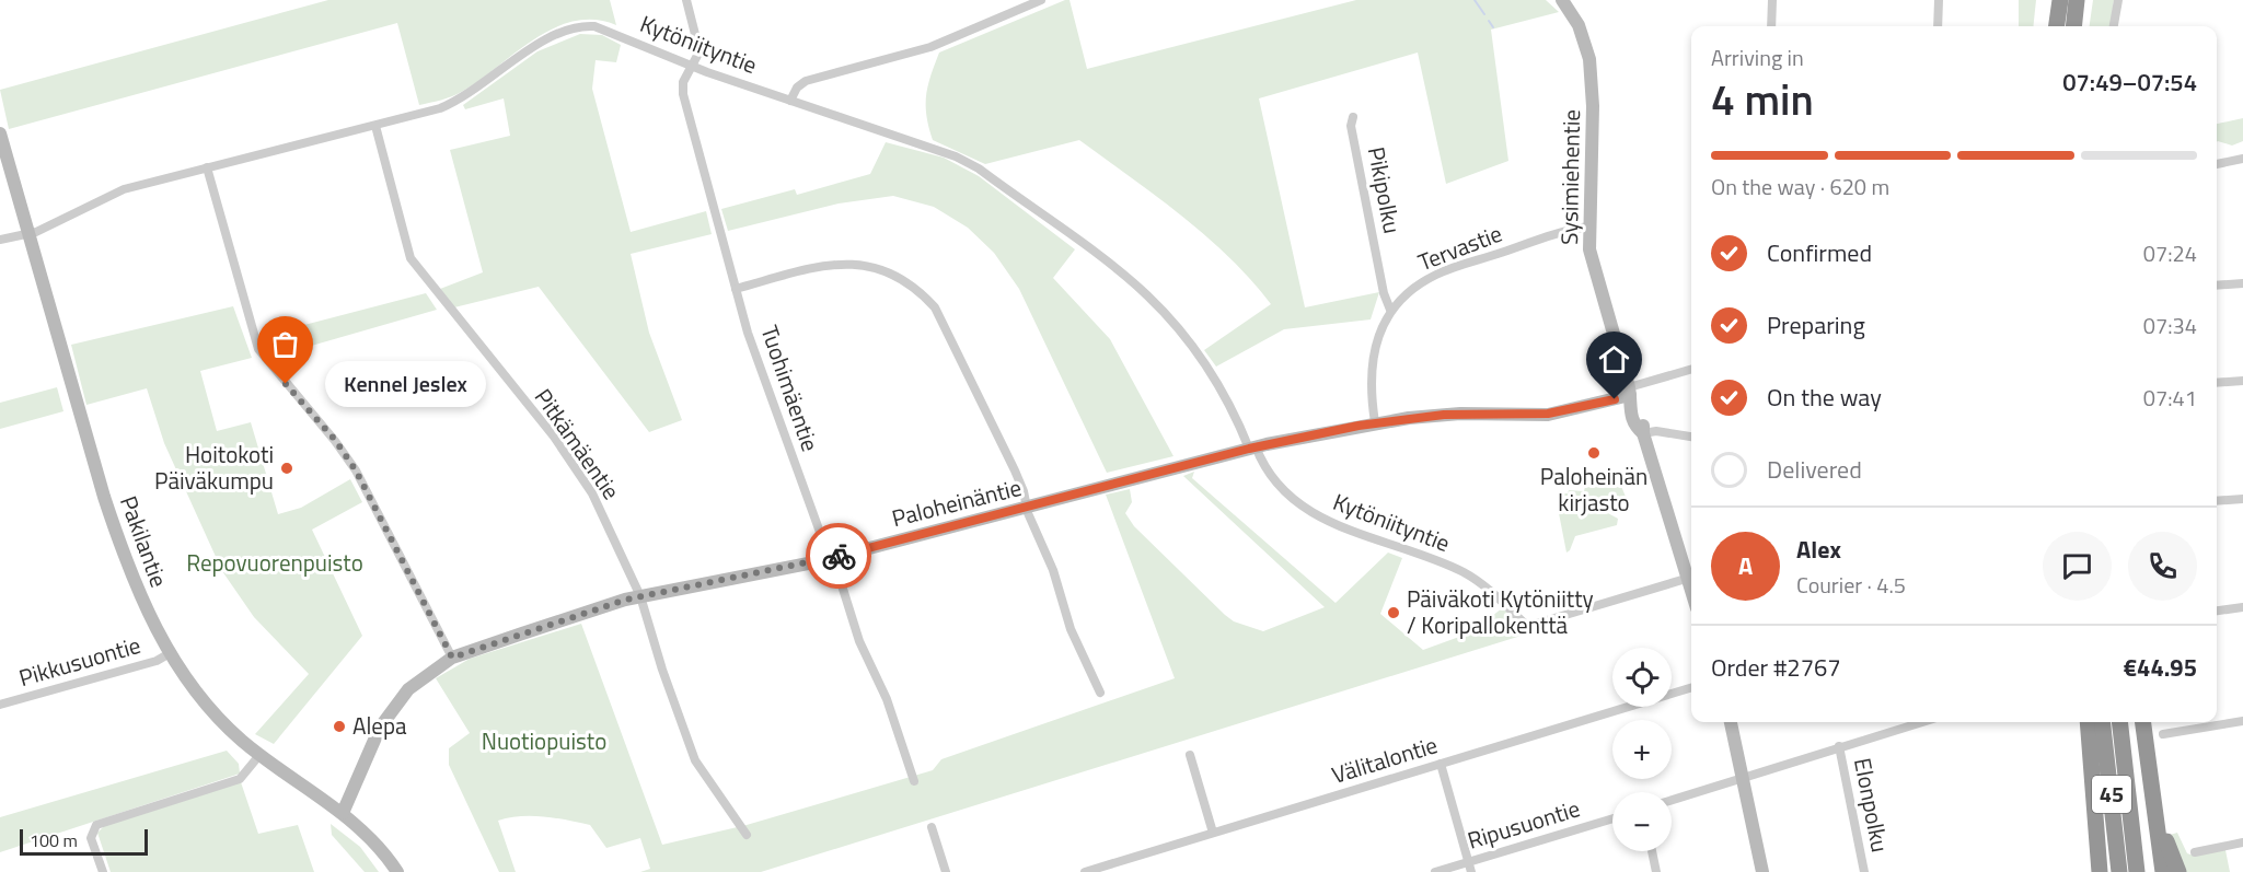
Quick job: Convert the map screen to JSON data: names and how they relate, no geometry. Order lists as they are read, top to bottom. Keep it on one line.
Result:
{"streets":{"highway":["45"],"street":["Kytöniityntie","Sysimiehentie","Pikipolku","Tervastie","Tuohimäentie","Pitkämäentie","Paloheinäntie","Pakilantie","Pikkusuontie","Välitalontie","Elonpolku","Ripusuontie"]},"crossings":[["Kytöniityntie","Sysimiehentie"],["Kytöniityntie","Tuohimäentie"],["Kytöniityntie","Pitkämäentie"],["Kytöniityntie","Paloheinäntie"],["Kytöniityntie","Pakilantie"],["Sysimiehentie","Tervastie"],["Sysimiehentie","Paloheinäntie"],["Pikipolku","Tervastie"],["Tervastie","Paloheinäntie"],["Tuohimäentie","Paloheinäntie"],["Pitkämäentie","Paloheinäntie"],["Paloheinäntie","Pakilantie"],["Pakilantie","Pikkusuontie"]],"parks":["Repovuorenpuisto","Nuotiopuisto"],"places":["Kennel Jeslex","Paloheinän kirjasto","Hoitokoti Päiväkumpu","Päiväkoti Kytöniitty / Koripallokenttä","Alepa"],"scale_bar":"100 m","page":{"heading":["4 min","Arriving in","07:49–07:54"],"panel":["Alex","Courier · 4.5","Order #2767","€44.95"],"bar":"On the way · 620 m","list":[["Confirmed","07:24"],["Preparing","07:34"],["On the way","07:41"],"Delivered"],"bubble":"Kennel Jeslex","round":"A","map_buttons":["+","−"],"scale":"100 m"}}
